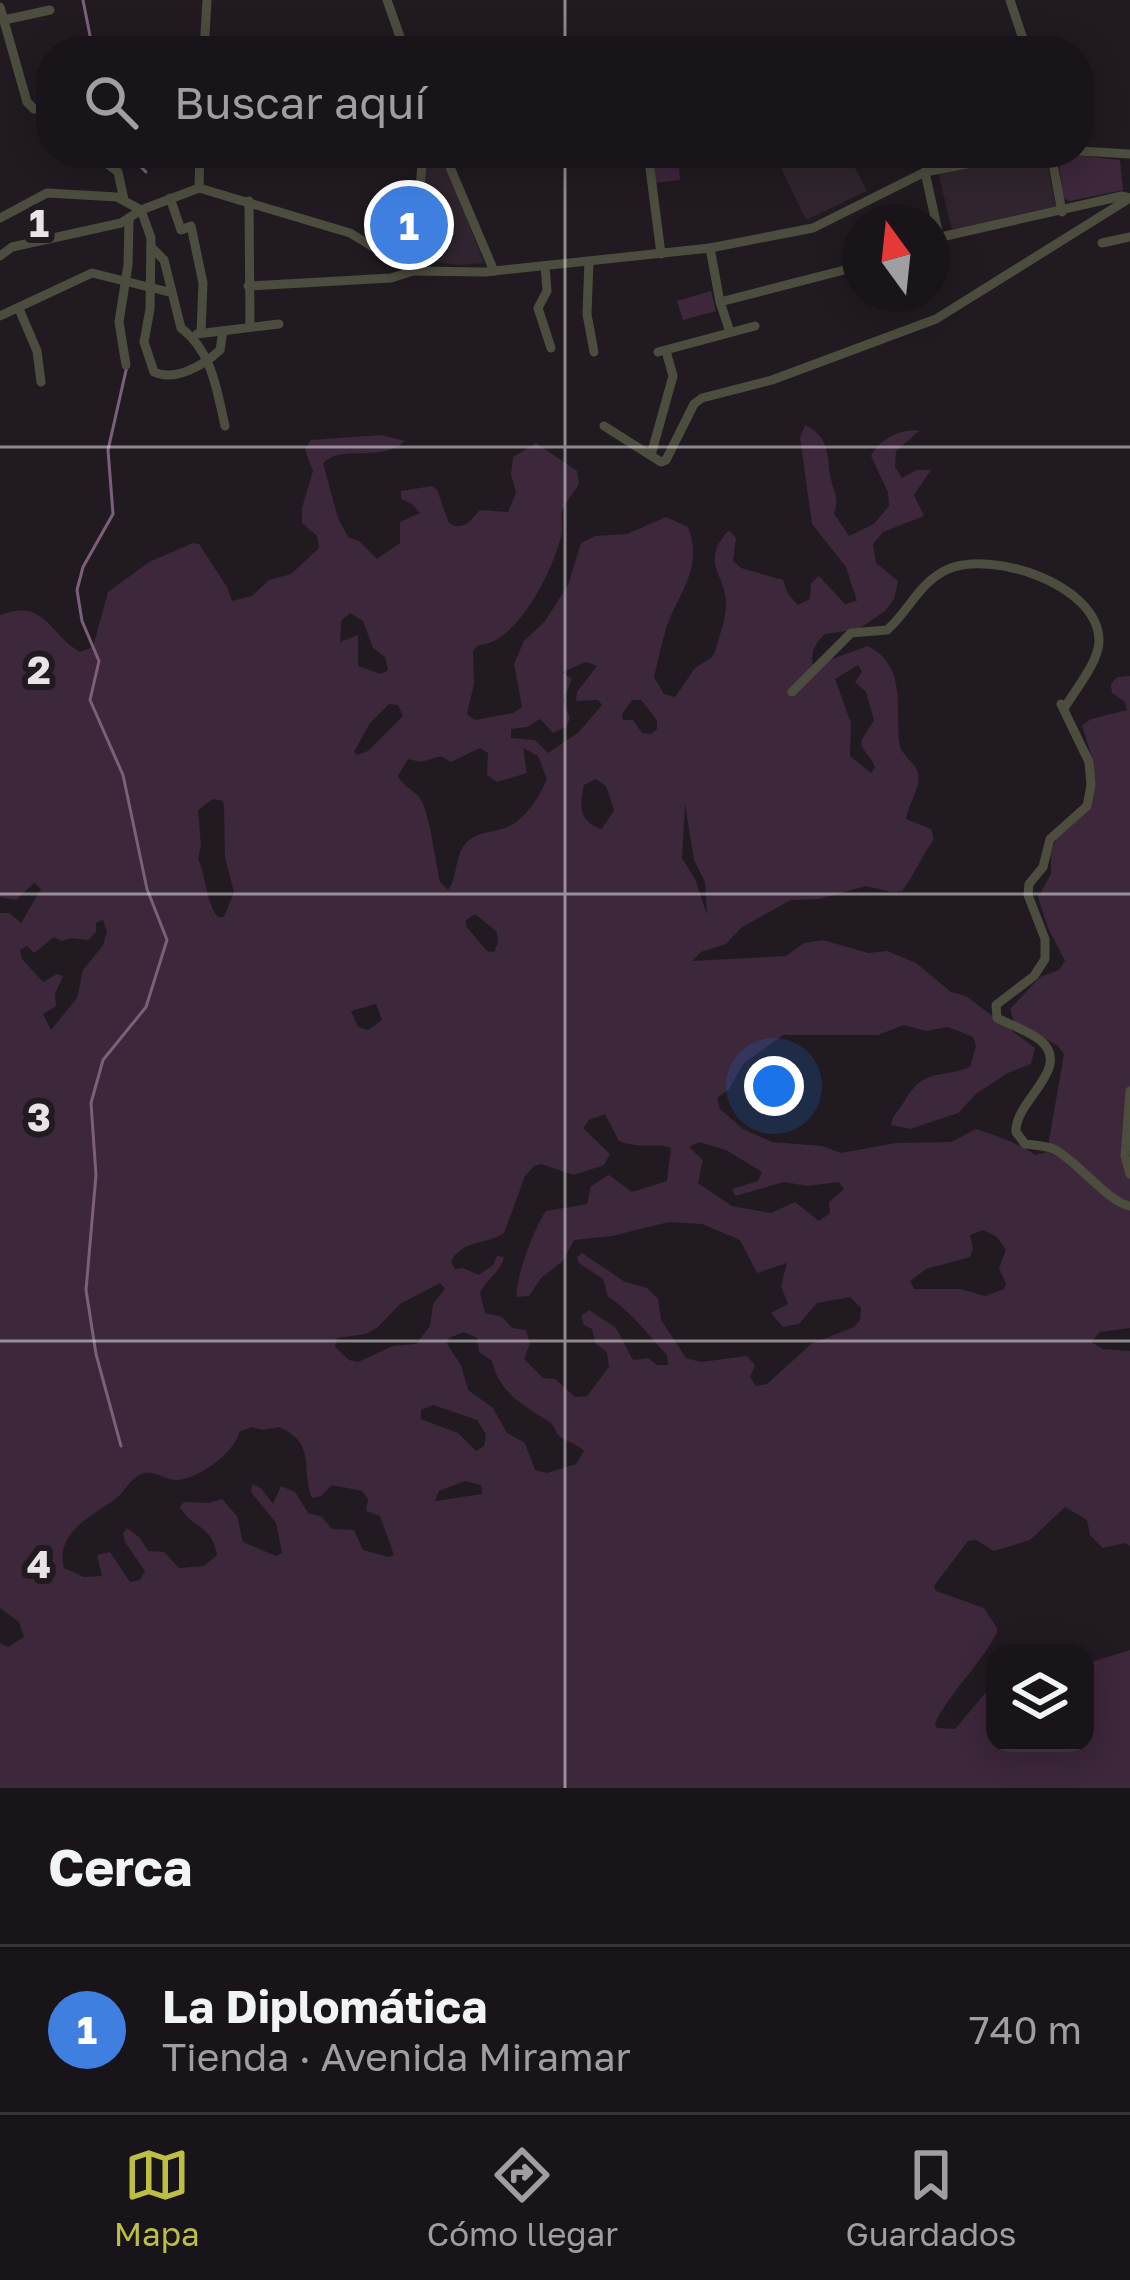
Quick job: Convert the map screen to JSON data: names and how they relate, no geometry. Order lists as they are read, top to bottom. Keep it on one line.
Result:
{"north":"top","page":{"search":"Buscar aquí","pins":"1","heading":"Cerca","list":[{"mark":"1","name":"La Diplomática","note":"Tienda · Avenida Miramar","value":"740 m"}],"nav":["Mapa","Cómo llegar","Guardados"]},"grid":{"rows":["1","2","3","4"]}}
